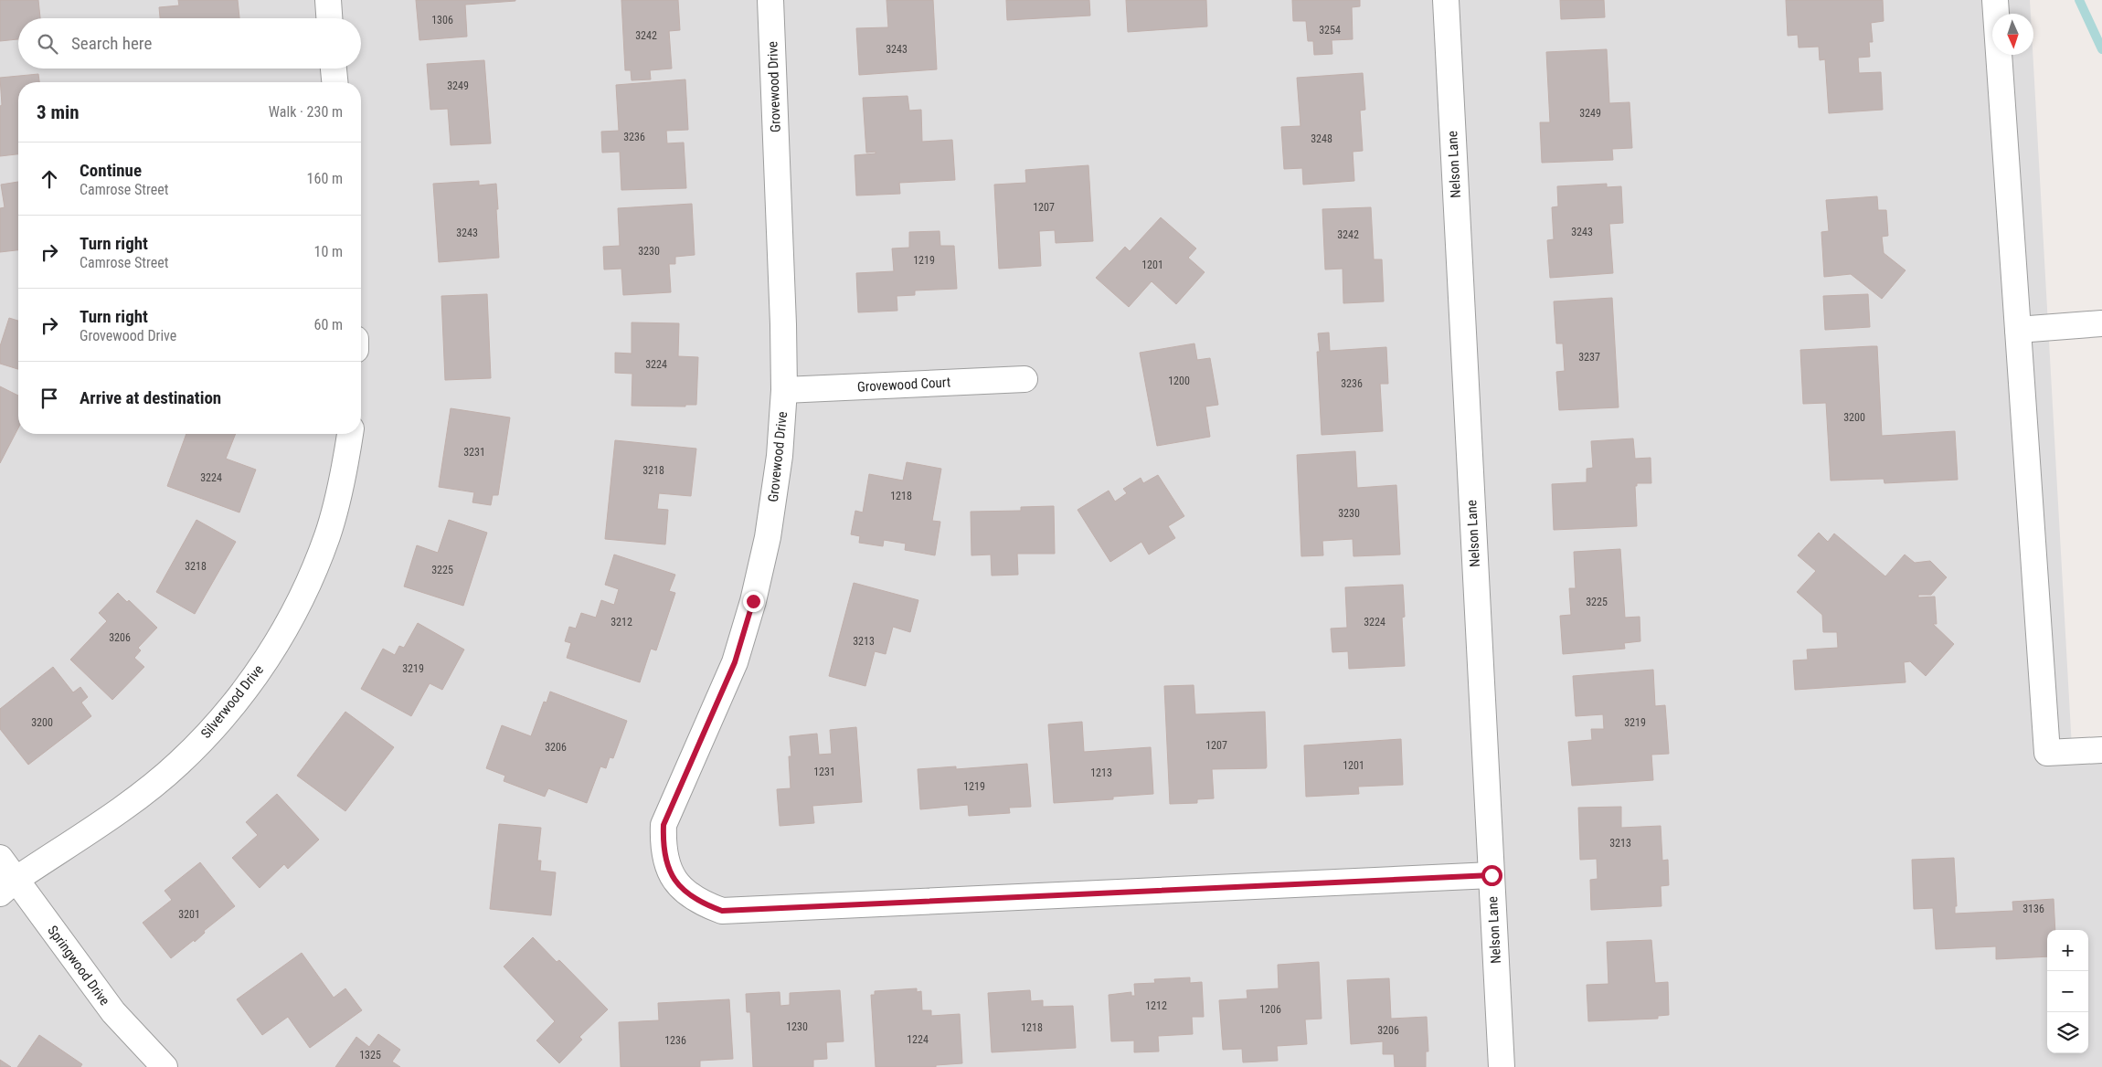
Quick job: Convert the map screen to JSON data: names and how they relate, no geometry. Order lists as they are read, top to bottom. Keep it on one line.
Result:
{"streets":{"street":["Grovewood Drive","Nelson Lane","Grovewood Court","Silverwood Drive","Springwood Drive"]},"crossings":[["Grovewood Drive","Nelson Lane"],["Grovewood Drive","Grovewood Court"],["Silverwood Drive","Springwood Drive"]],"house_numbers":["1306","3254","3242","3243","3249","3249","3236","3248","1207","3243","3243","3242","3230","1219","1201","3237","3224","1200","3236","3200","3231","3218","3224","1218","3230","3218","3225","3225","3212","3224","3206","3213","3219","3200","3219","1207","3206","1201","1231","1213","1219","3213","3136","3201","1212","1206","1230","1218","3206","1224","1236","1325"],"north":"bottom","page":{"search":"Search here","heading":["3 min","Walk · 230 m"],"list":[["Continue","Camrose Street","160 m"],["Turn right","Camrose Street","10 m"],["Turn right","Grovewood Drive","60 m"],"Arrive at destination"],"map_buttons":["+","−"]}}
